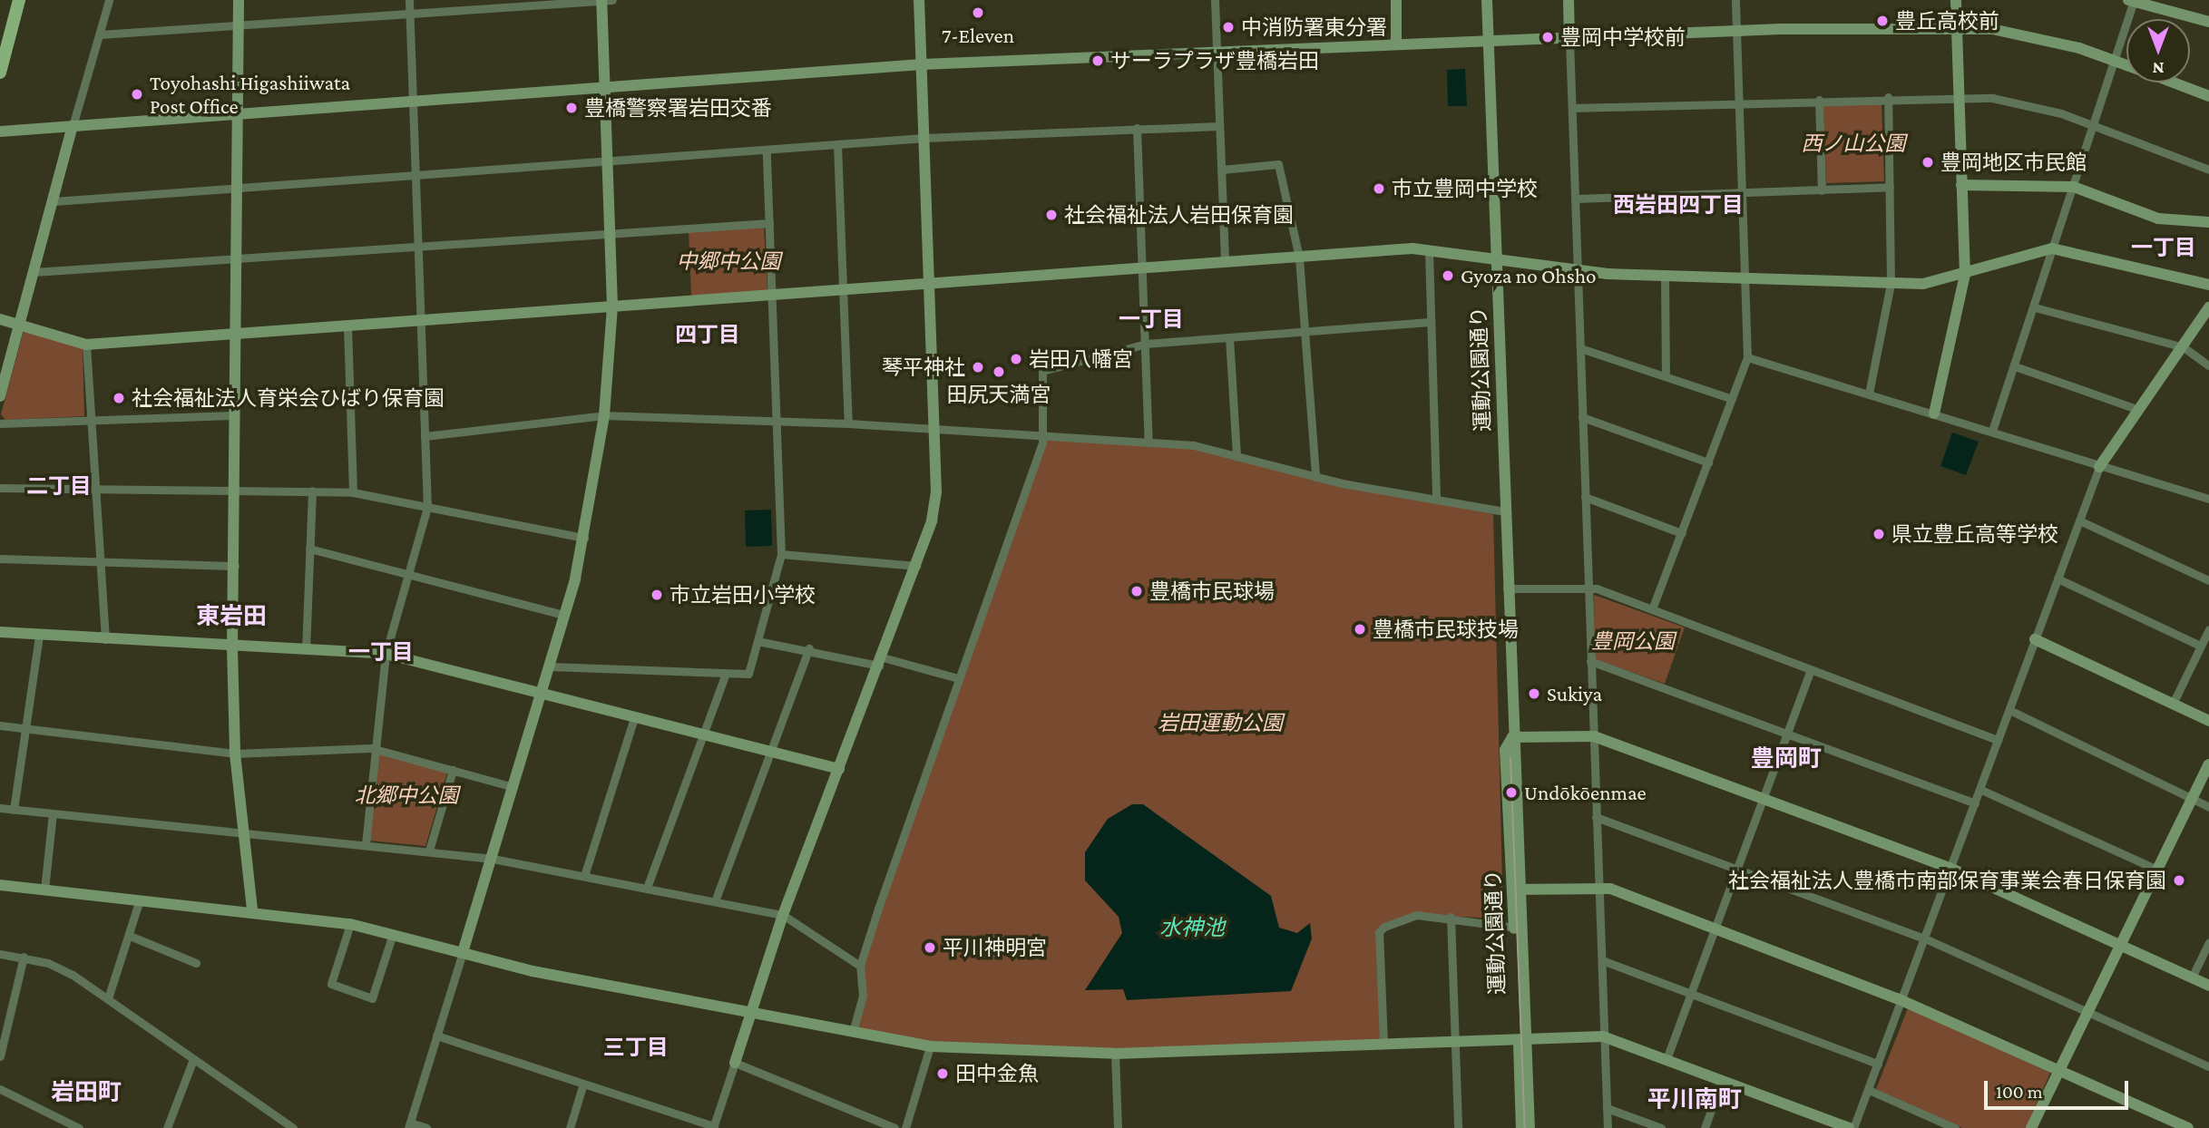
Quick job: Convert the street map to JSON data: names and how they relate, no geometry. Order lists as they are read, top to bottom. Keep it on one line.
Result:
{"streets":{"street":["運動公園通り"]},"districts":["西岩田四丁目","一丁目","一丁目","四丁目","二丁目","東岩田","一丁目","豊岡町","三丁目","岩田町","平川南町"],"water":["水神池"],"parks":["西ノ山公園","中郷中公園","豊岡公園","岩田運動公園","北郷中公園"],"places":["7-Eleven","豊丘高校前","中消防署東分署","豊岡中学校前","サーラプラザ豊橋岩田","Toyohashi Higashiiwata Post Office","豊橋警察署岩田交番","豊岡地区市民館","市立豊岡中学校","社会福祉法人岩田保育園","Gyoza no Ohsho","岩田八幡宮","琴平神社","田尻天満宮","社会福祉法人育栄会ひばり保育園","県立豊丘高等学校","豊橋市民球場","市立岩田小学校","豊橋市民球技場","Sukiya","Undōkōenmae","社会福祉法人豊橋市南部保育事業会春日保育園","平川神明宮","田中金魚"],"scale_bar":"100 m","north":"bottom"}
